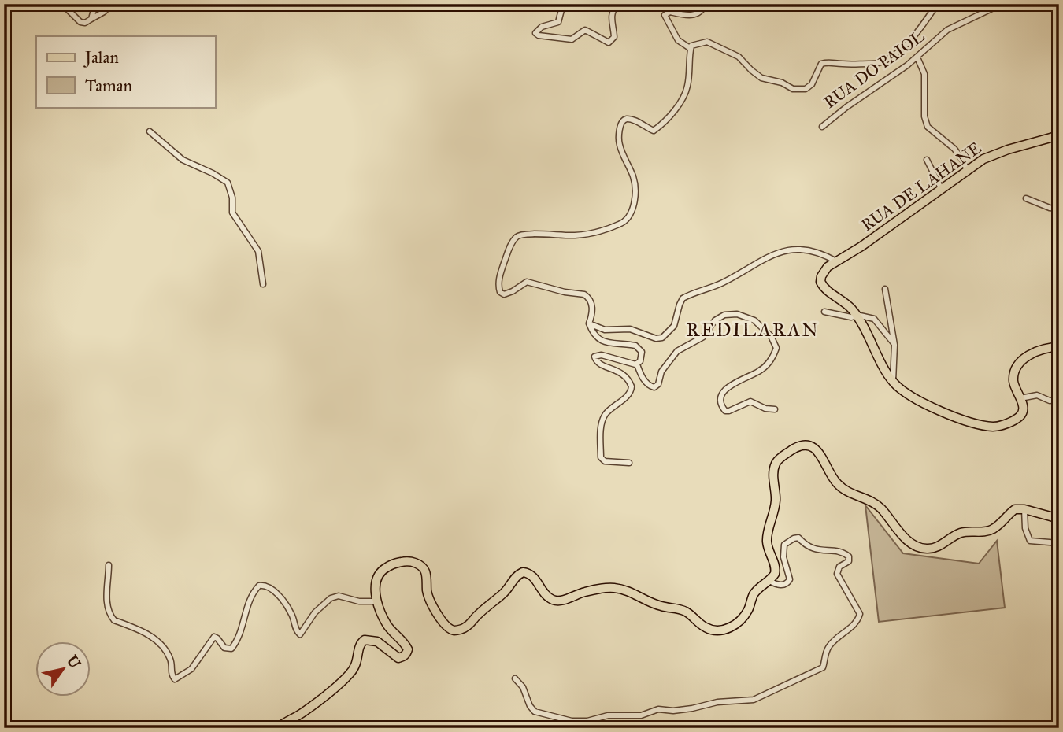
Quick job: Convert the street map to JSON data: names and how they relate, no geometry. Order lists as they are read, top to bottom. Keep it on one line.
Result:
{"streets":{"main road":["RUA DE LAHANE"],"street":["RUA DO PAIOL"]},"districts":["REDILARAN"],"legend":["Jalan","Taman"],"north":"top right"}
